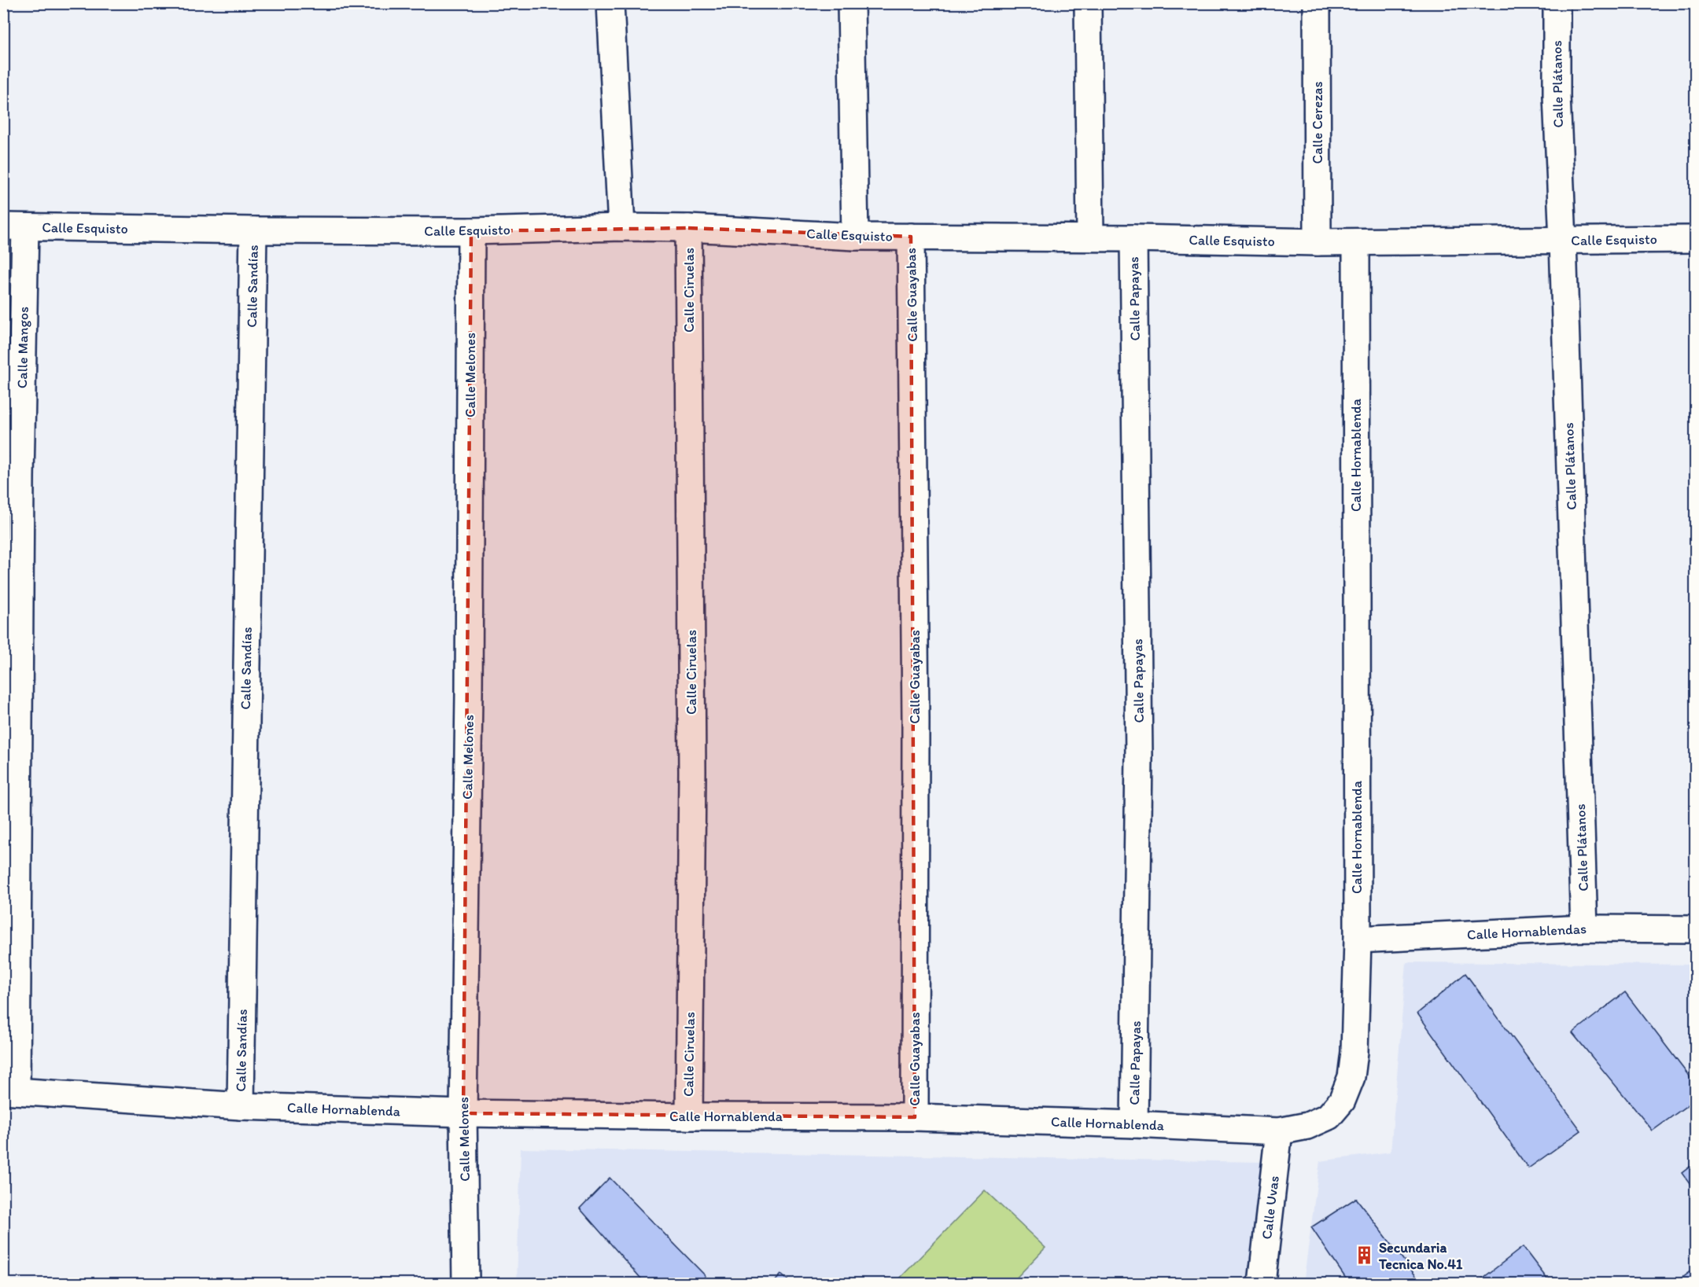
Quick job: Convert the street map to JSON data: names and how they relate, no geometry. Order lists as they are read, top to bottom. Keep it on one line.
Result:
{"streets":{"street":["Calle Plátanos","Calle Cerezas","Calle Esquisto","Calle Sandías","Calle Ciruelas","Calle Guayabas","Calle Papayas","Calle Mangos","Calle Melones","Calle Hornablenda","Calle Hornablendas","Calle Uvas"]},"crossings":[["Calle Plátanos","Calle Esquisto"],["Calle Plátanos","Calle Hornablendas"],["Calle Cerezas","Calle Esquisto"],["Calle Esquisto","Calle Sandías"],["Calle Esquisto","Calle Ciruelas"],["Calle Esquisto","Calle Guayabas"],["Calle Esquisto","Calle Papayas"],["Calle Esquisto","Calle Mangos"],["Calle Esquisto","Calle Melones"],["Calle Esquisto","Calle Hornablenda"],["Calle Sandías","Calle Hornablenda"],["Calle Ciruelas","Calle Hornablenda"],["Calle Guayabas","Calle Hornablenda"],["Calle Papayas","Calle Hornablenda"],["Calle Mangos","Calle Hornablenda"],["Calle Melones","Calle Hornablenda"],["Calle Hornablenda","Calle Hornablendas"],["Calle Hornablenda","Calle Uvas"]],"places":{"building":["Secundaria Tecnica No.41"]}}
